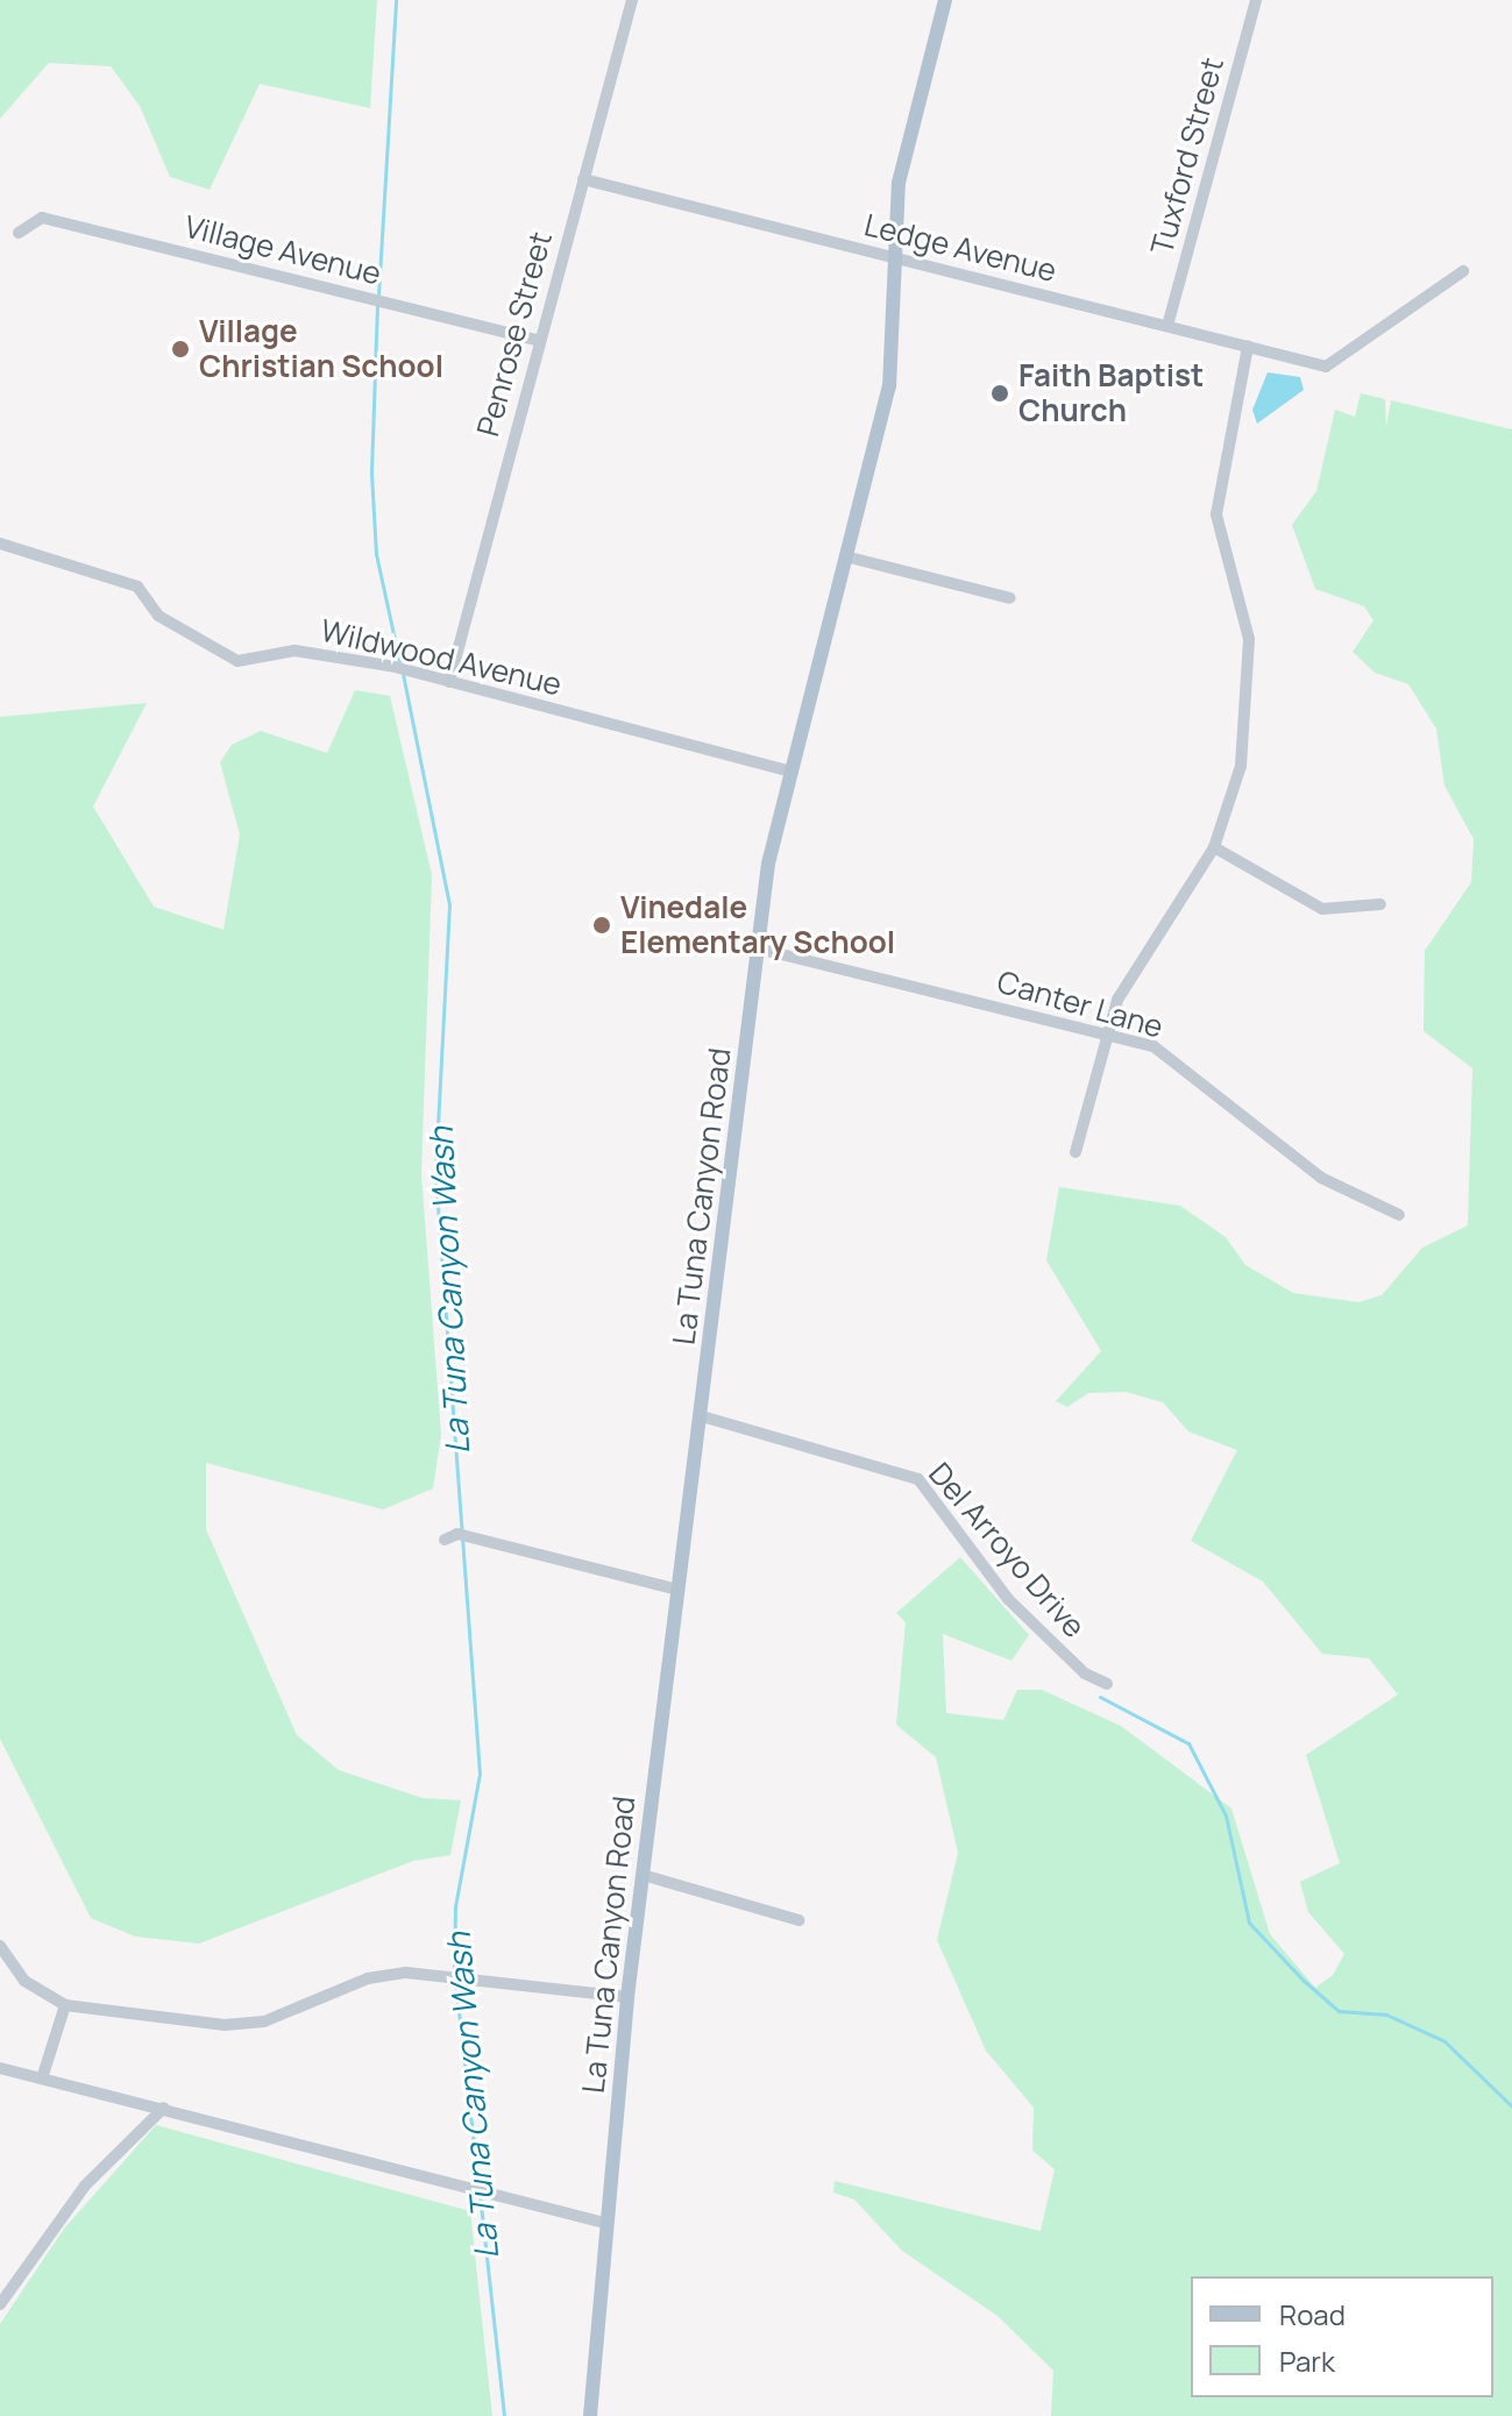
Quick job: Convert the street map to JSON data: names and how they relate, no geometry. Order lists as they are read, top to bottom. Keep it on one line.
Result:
{"streets":{"main road":["La Tuna Canyon Road"],"street":["Tuxford Street","Ledge Avenue","Village Avenue","Penrose Street","Wildwood Avenue","Canter Lane","Del Arroyo Drive"]},"crossings":[["Tuxford Street","Ledge Avenue"],["Ledge Avenue","Penrose Street"],["Ledge Avenue","La Tuna Canyon Road"],["Village Avenue","Penrose Street"],["Penrose Street","Wildwood Avenue"],["Wildwood Avenue","La Tuna Canyon Road"],["Canter Lane","La Tuna Canyon Road"],["La Tuna Canyon Road","Del Arroyo Drive"]],"water":["La Tuna Canyon Wash"],"places":["Village Christian School","Faith Baptist Church","Vinedale Elementary School"],"legend":["Road","Park"]}
